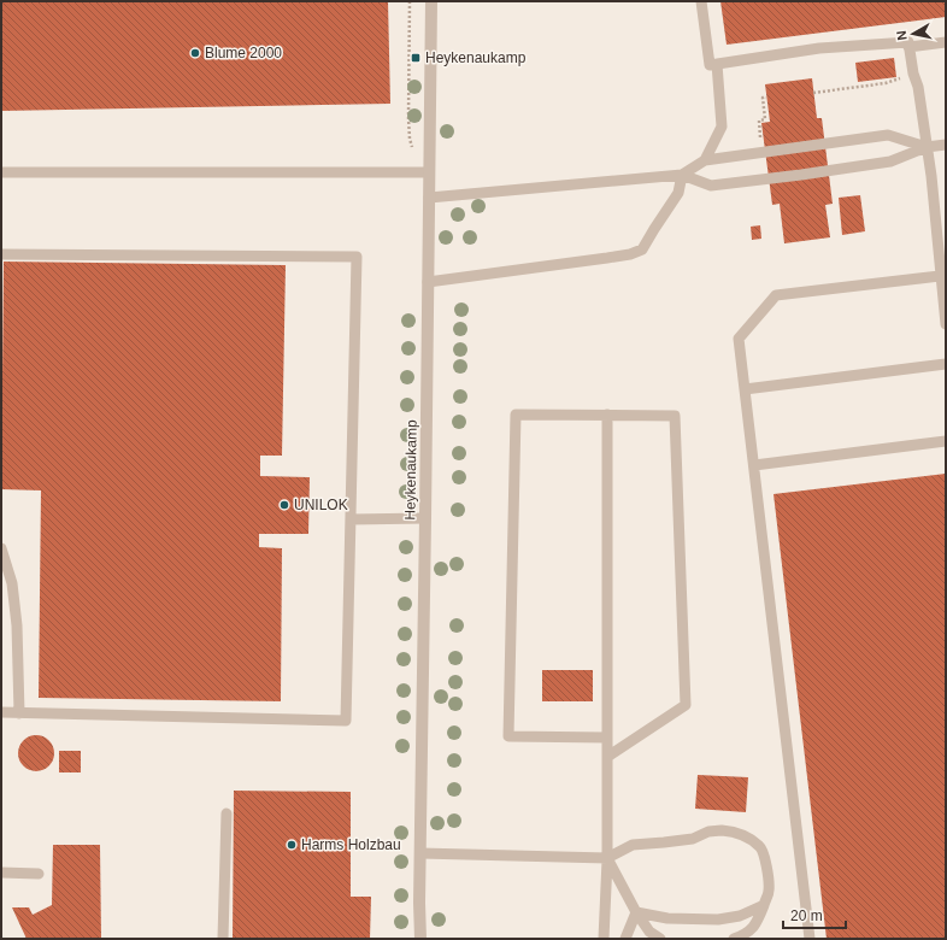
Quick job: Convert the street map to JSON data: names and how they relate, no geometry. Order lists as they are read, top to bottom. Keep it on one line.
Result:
{"streets":{"street":["Heykenaukamp"]},"places":{"other":["Blume 2000","UNILOK","Harms Holzbau"],"transit":["Heykenaukamp"]},"scale_bar":"20 m","north":"left"}
